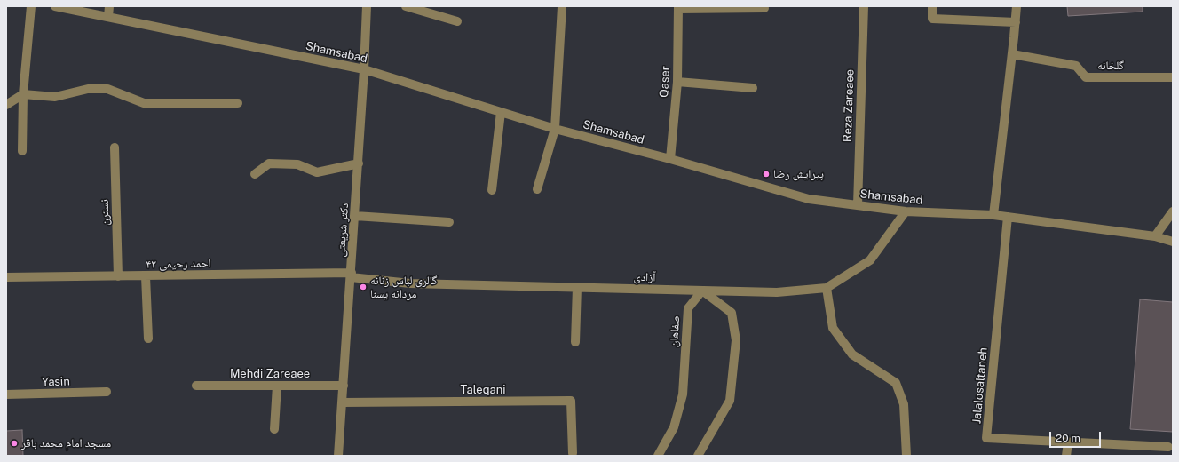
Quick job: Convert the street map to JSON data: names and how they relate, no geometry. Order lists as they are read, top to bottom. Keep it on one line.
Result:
{"streets":{"street":["Shamsabad","گلخانه","Qaser","Reza Zareaee","نسترن","دکتر شریعتی","۴۲ احمد رحیمی","آزادی","صفاهان","Mehdi Zareaee","Yasin","Jalalosaltaneh","Taleqani"]},"crossings":[["Shamsabad","Qaser"],["Shamsabad","Reza Zareaee"],["Shamsabad","دکتر شریعتی"],["Shamsabad","آزادی"],["Shamsabad","Jalalosaltaneh"],["نسترن","۴۲ احمد رحیمی"],["دکتر شریعتی","۴۲ احمد رحیمی"],["دکتر شریعتی","آزادی"],["دکتر شریعتی","Mehdi Zareaee"],["دکتر شریعتی","Taleqani"],["۴۲ احمد رحیمی","آزادی"],["آزادی","صفاهان"]],"places":["پیرایش رضا","گالری لباس زنانه مردانه یسنا","مسجد امام محمد باقر"],"scale_bar":"20 m"}
